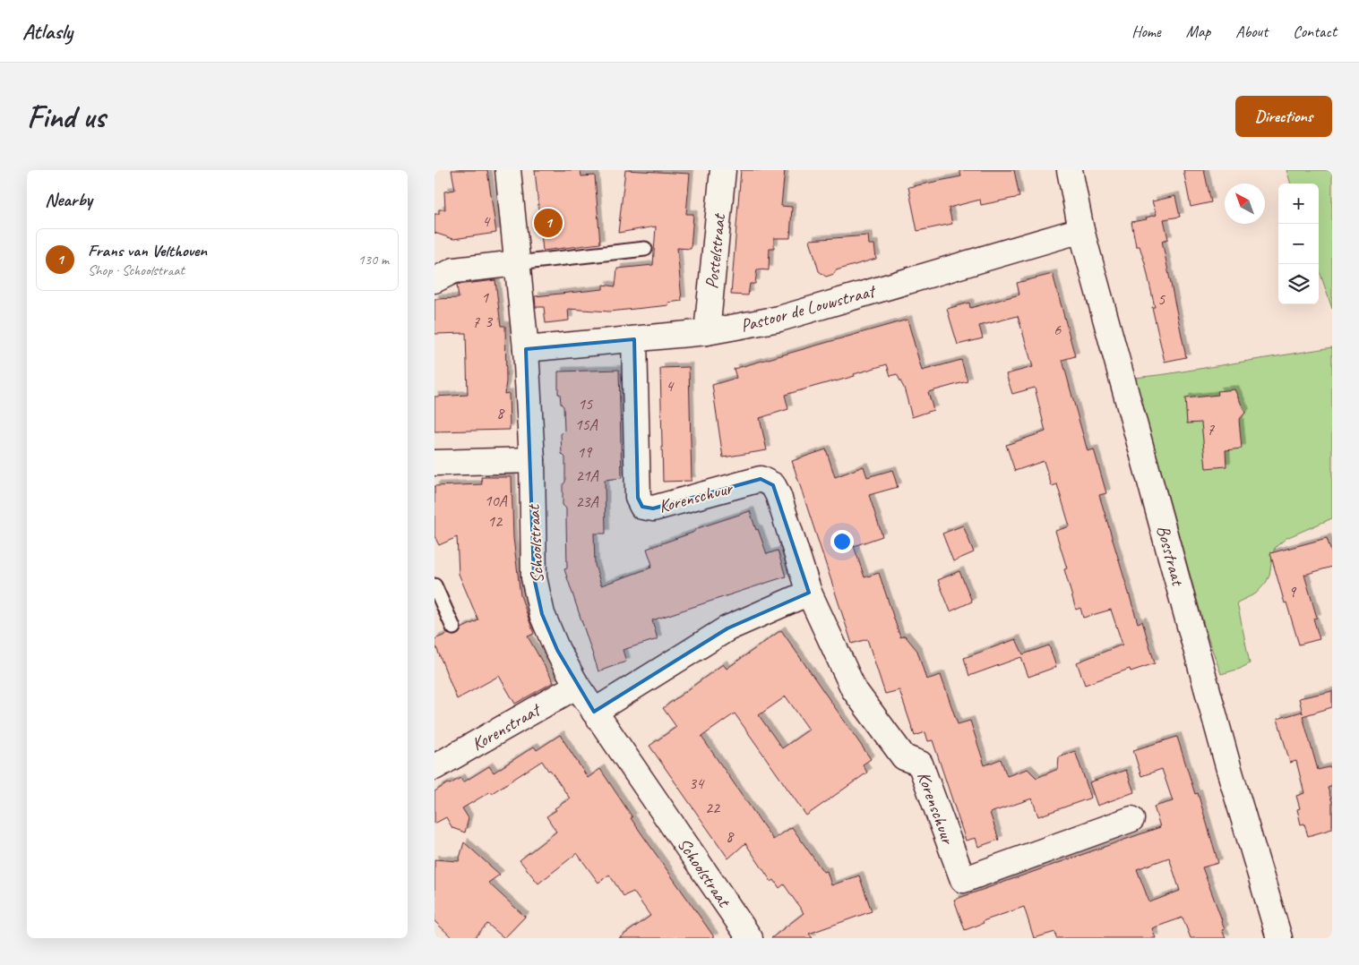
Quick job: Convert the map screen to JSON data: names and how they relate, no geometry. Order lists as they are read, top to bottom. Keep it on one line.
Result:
{"streets":{"street":["Postelstraat","Pastoor de Louwstraat","Korenschuur","Schoolstraat","Bosstraat","Korenstraat"]},"crossings":[["Postelstraat","Pastoor de Louwstraat"],["Pastoor de Louwstraat","Korenschuur"],["Pastoor de Louwstraat","Schoolstraat"],["Pastoor de Louwstraat","Bosstraat"],["Schoolstraat","Korenstraat"]],"house_numbers":["4","1","5","3","7","6","4","15","8","15A","7","19","21A","10A","23A","12","9","34","22","8"],"north":"top left","page":{"header":"Atlasly","nav":["Home","Map","About","Contact"],"buttons":"Directions","title":"Find us","heading":"Nearby","map_buttons":["+","−"],"pins":"1","list":[{"mark":"1","name":"Frans van Velthoven","note":"Shop · Schoolstraat","value":"130 m"}]}}
